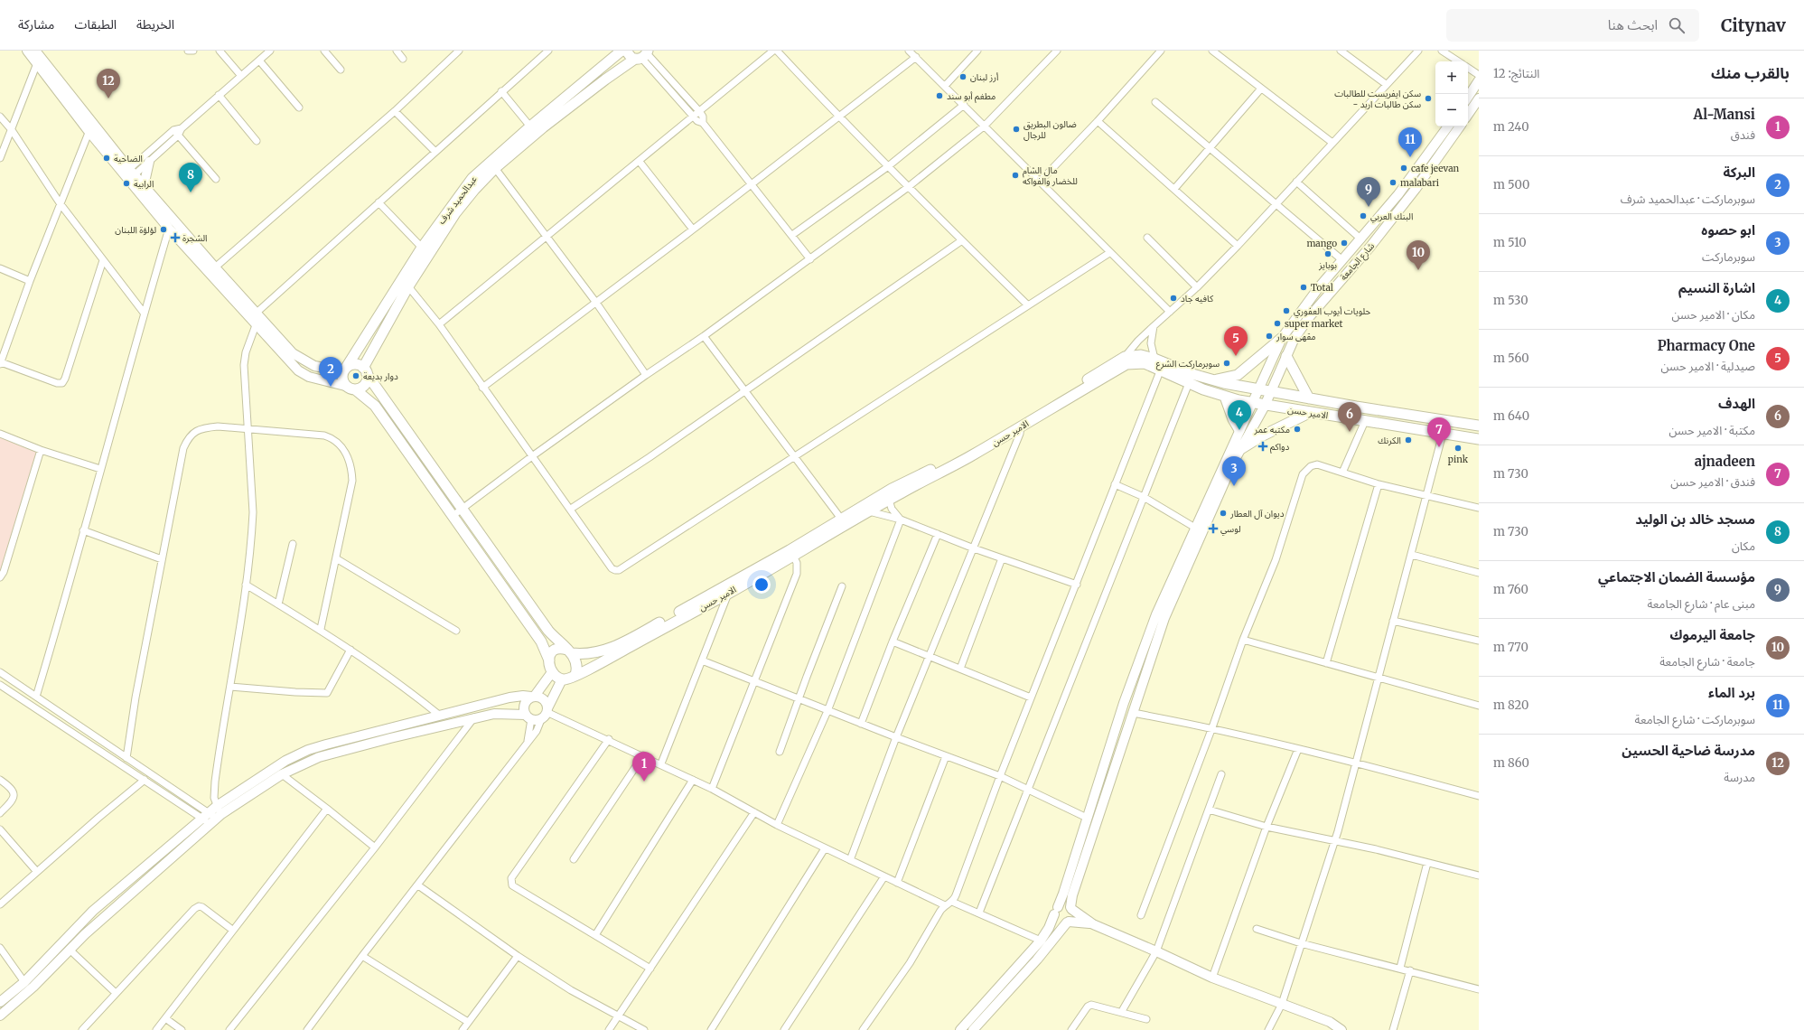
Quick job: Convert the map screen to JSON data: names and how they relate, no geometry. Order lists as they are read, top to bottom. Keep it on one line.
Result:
{"streets":{"main road":["عبدالحميد شرف","شارع الجامعة","الامير حسن"]},"crossings":[["شارع الجامعة","الامير حسن"]],"places":{"other":["أرز لبنان","مطغم أبو سند","سكن ايفريست للطالبات - سكن طالبات اربد","ضالون البطريق للرجال","الضاحية","cafe jeevan","مال الشام للخضار والفواكه","malabari","الرابية","البنك العربي","لؤلؤة اللبنان","mango","بوبايز","Total","كافيه جاد","حلويات أيوب العفوري","super market","مقهى سوار","سوبرماركت الشرع","دوار بديعة","مكتبه عمر","الكرنك","pink","ديوان آل العطار"],"health":["الشجرة","دواكم","لوسي"]},"page":{"header":"Citynav","search":"ابحث هنا","nav":["الخريطة","الطبقات","مشاركة"],"heading":["بالقرب منك","النتائج: 12"],"map_buttons":["+","−"],"pins":["12","11","8","9","10","5","2","4","6","7","3","1"],"list":[{"mark":"1","name":"Al-Mansi","note":"فندق","value":"240 m"},{"mark":"2","name":"البركة","note":"سوبرماركت · عبدالحميد شرف","value":"500 m"},{"mark":"3","name":"ابو حصوه","note":"سوبرماركت","value":"510 m"},{"mark":"4","name":"اشارة النسيم","note":"مكان · الامير حسن","value":"530 m"},{"mark":"5","name":"Pharmacy One","note":"صيدلية · الامير حسن","value":"560 m"},{"mark":"6","name":"الهدف","note":"مكتبة · الامير حسن","value":"640 m"},{"mark":"7","name":"ajnadeen","note":"فندق · الامير حسن","value":"730 m"},{"mark":"8","name":"مسجد خالد بن الوليد","note":"مكان","value":"730 m"},{"mark":"9","name":"مؤسسة الضمان الاجتماعي","note":"مبنى عام · شارع الجامعة","value":"760 m"},{"mark":"10","name":"جامعة اليرموك","note":"جامعة · شارع الجامعة","value":"770 m"},{"mark":"11","name":"برد الماء","note":"سوبرماركت · شارع الجامعة","value":"820 m"},{"mark":"12","name":"مدرسة ضاحية الحسين","note":"مدرسة","value":"860 m"}]}}
